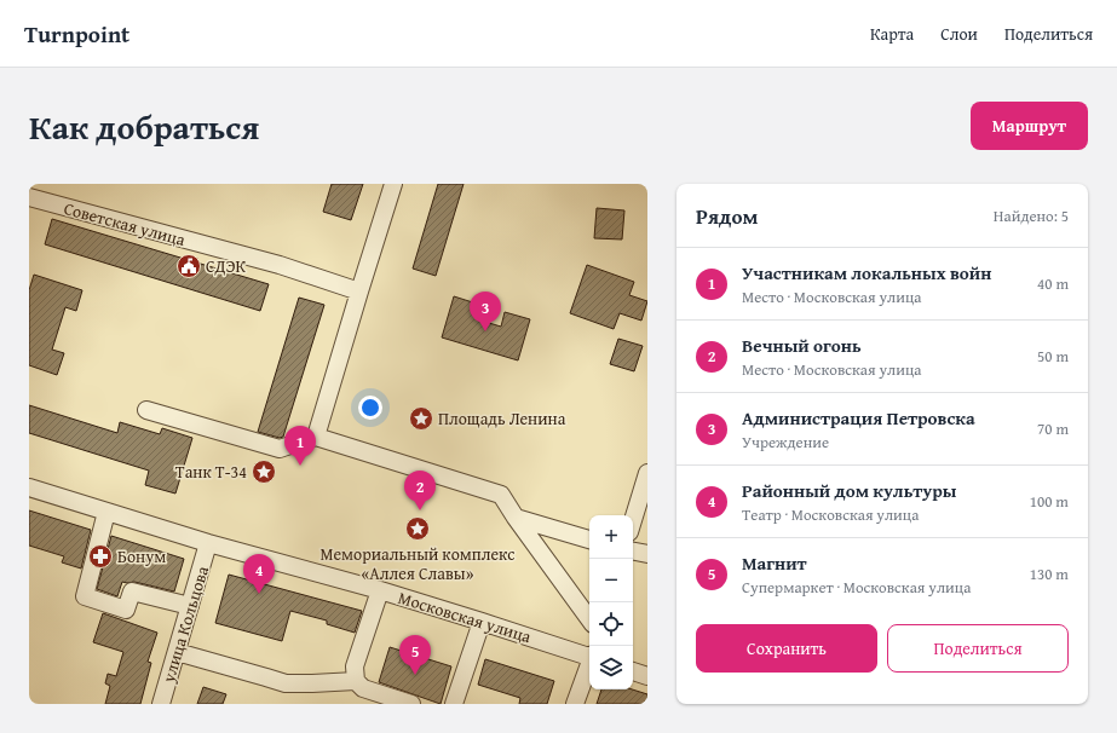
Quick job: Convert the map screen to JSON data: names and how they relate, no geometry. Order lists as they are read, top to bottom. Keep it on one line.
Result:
{"streets":{"street":["Советская улица","Московская улица","улица Кольцова"]},"crossings":[["Московская улица","улица Кольцова"]],"places":{"public building":["СДЭК"],"place":["Площадь Ленина","Танк Т-34","Мемориальный комплекс «Аллея Славы»"],"pharmacy":["Бонум"]},"page":{"header":"Turnpoint","nav":["Карта","Слои","Поделиться"],"title":"Как добраться","buttons":["Маршрут",["Сохранить","Поделиться"]],"heading":["Рядом","Найдено: 5"],"list":[{"mark":"1","name":"Участникам локальных войн","note":"Место · Московская улица","value":"40 m"},{"mark":"2","name":"Вечный огонь","note":"Место · Московская улица","value":"50 m"},{"mark":"3","name":"Администрация Петровска","note":"Учреждение","value":"70 m"},{"mark":"4","name":"Районный дом культуры","note":"Театр · Московская улица","value":"100 m"},{"mark":"5","name":"Магнит","note":"Супермаркет · Московская улица","value":"130 m"}],"pins":["3","1","2","4","5"],"map_buttons":["+","−"]}}
